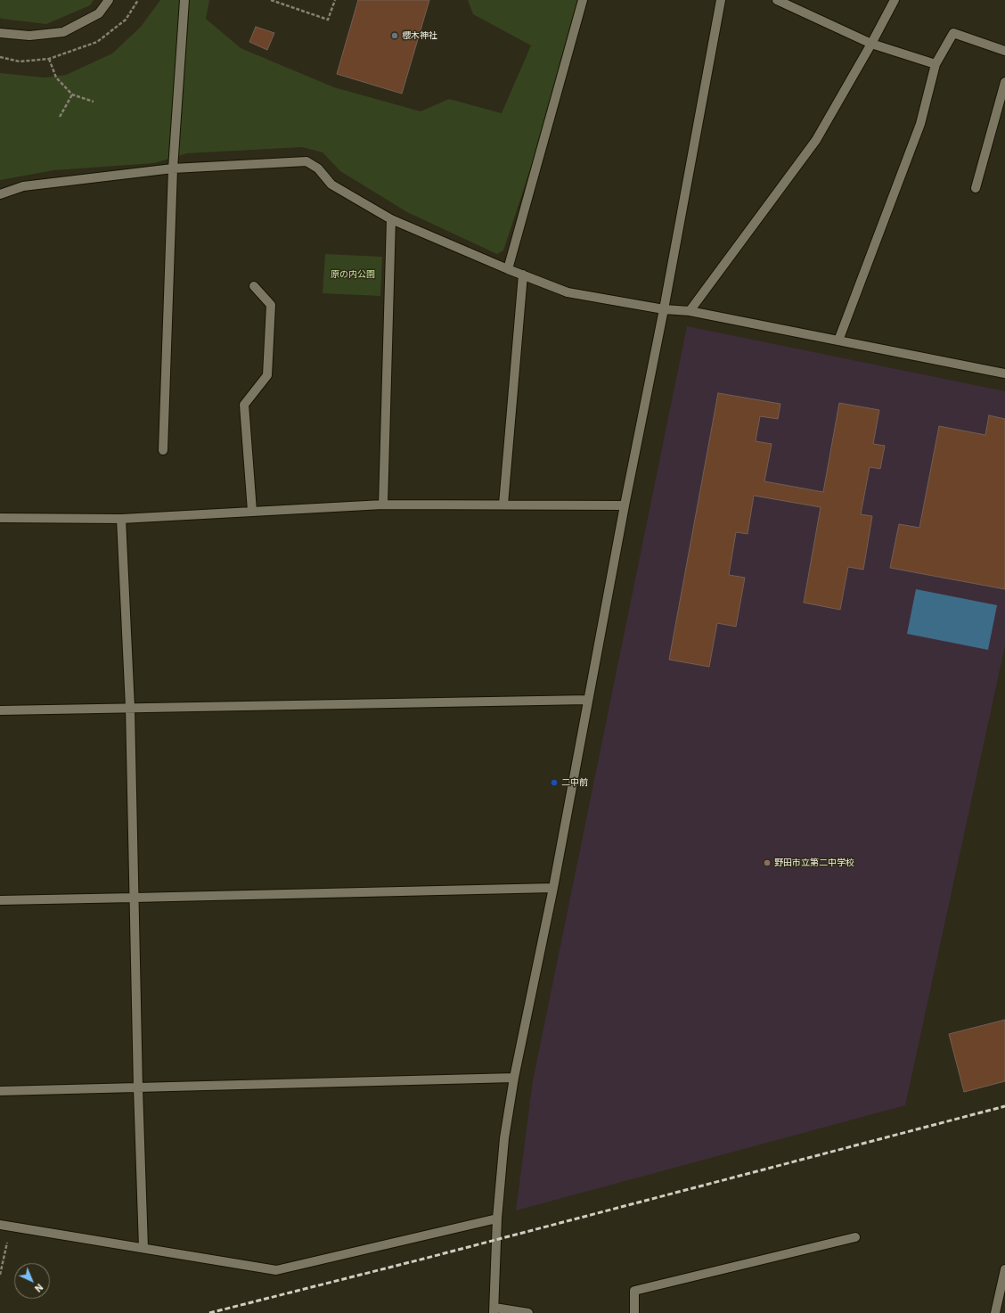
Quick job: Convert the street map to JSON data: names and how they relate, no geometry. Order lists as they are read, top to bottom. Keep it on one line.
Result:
{"parks":["原の内公園"],"places":["櫻木神社","二中前","野田市立第二中学校"],"north":"bottom right"}
